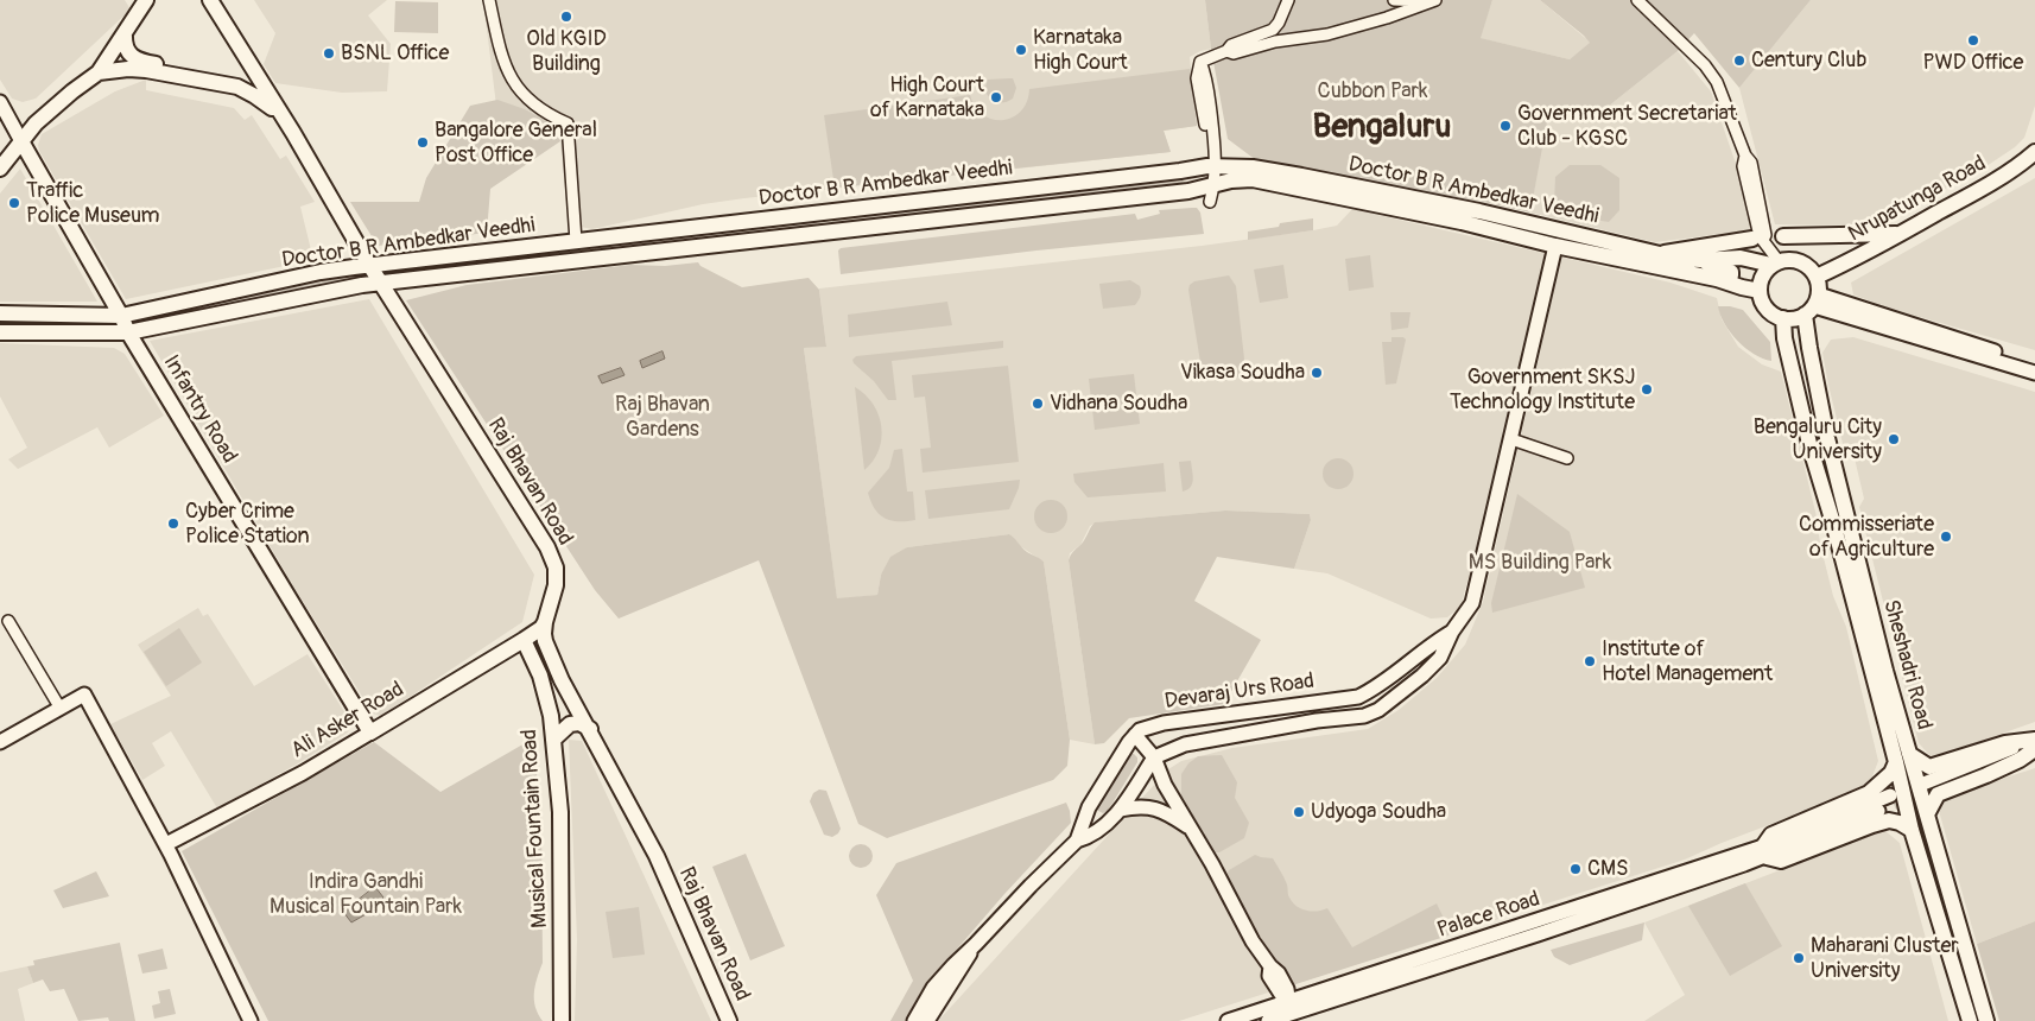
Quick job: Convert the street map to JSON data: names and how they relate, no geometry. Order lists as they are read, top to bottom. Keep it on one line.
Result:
{"streets":{"main road":["Doctor B R Ambedkar Veedhi","Nrupatunga Road","Infantry Road","Raj Bhavan Road","Sheshadri Road","Ali Asker Road","Musical Fountain Road"],"street":["Devaraj Urs Road","Palace Road"]},"crossings":[["Doctor B R Ambedkar Veedhi","Nrupatunga Road"],["Doctor B R Ambedkar Veedhi","Infantry Road"],["Doctor B R Ambedkar Veedhi","Raj Bhavan Road"],["Doctor B R Ambedkar Veedhi","Sheshadri Road"],["Doctor B R Ambedkar Veedhi","Devaraj Urs Road"],["Nrupatunga Road","Sheshadri Road"],["Infantry Road","Ali Asker Road"],["Raj Bhavan Road","Ali Asker Road"],["Ali Asker Road","Musical Fountain Road"]],"districts":["Bengaluru"],"parks":["Cubbon Park","Raj Bhavan Gardens","MS Building Park","Indira Gandhi Musical Fountain Park"],"places":["Old KGID Building","PWD Office","Karnataka High Court","BSNL Office","Century Club","High Court of Karnataka","Government Secretariat Club - KGSC","Bangalore General Post Office","Traffic Police Museum","Vikasa Soudha","Government SKSJ Technology Institute","Vidhana Soudha","Bengaluru City University","Cyber Crime Police Station","Commisseriate of Agriculture","Institute of Hotel Management","Udyoga Soudha","CMS","Maharani Cluster University"]}
